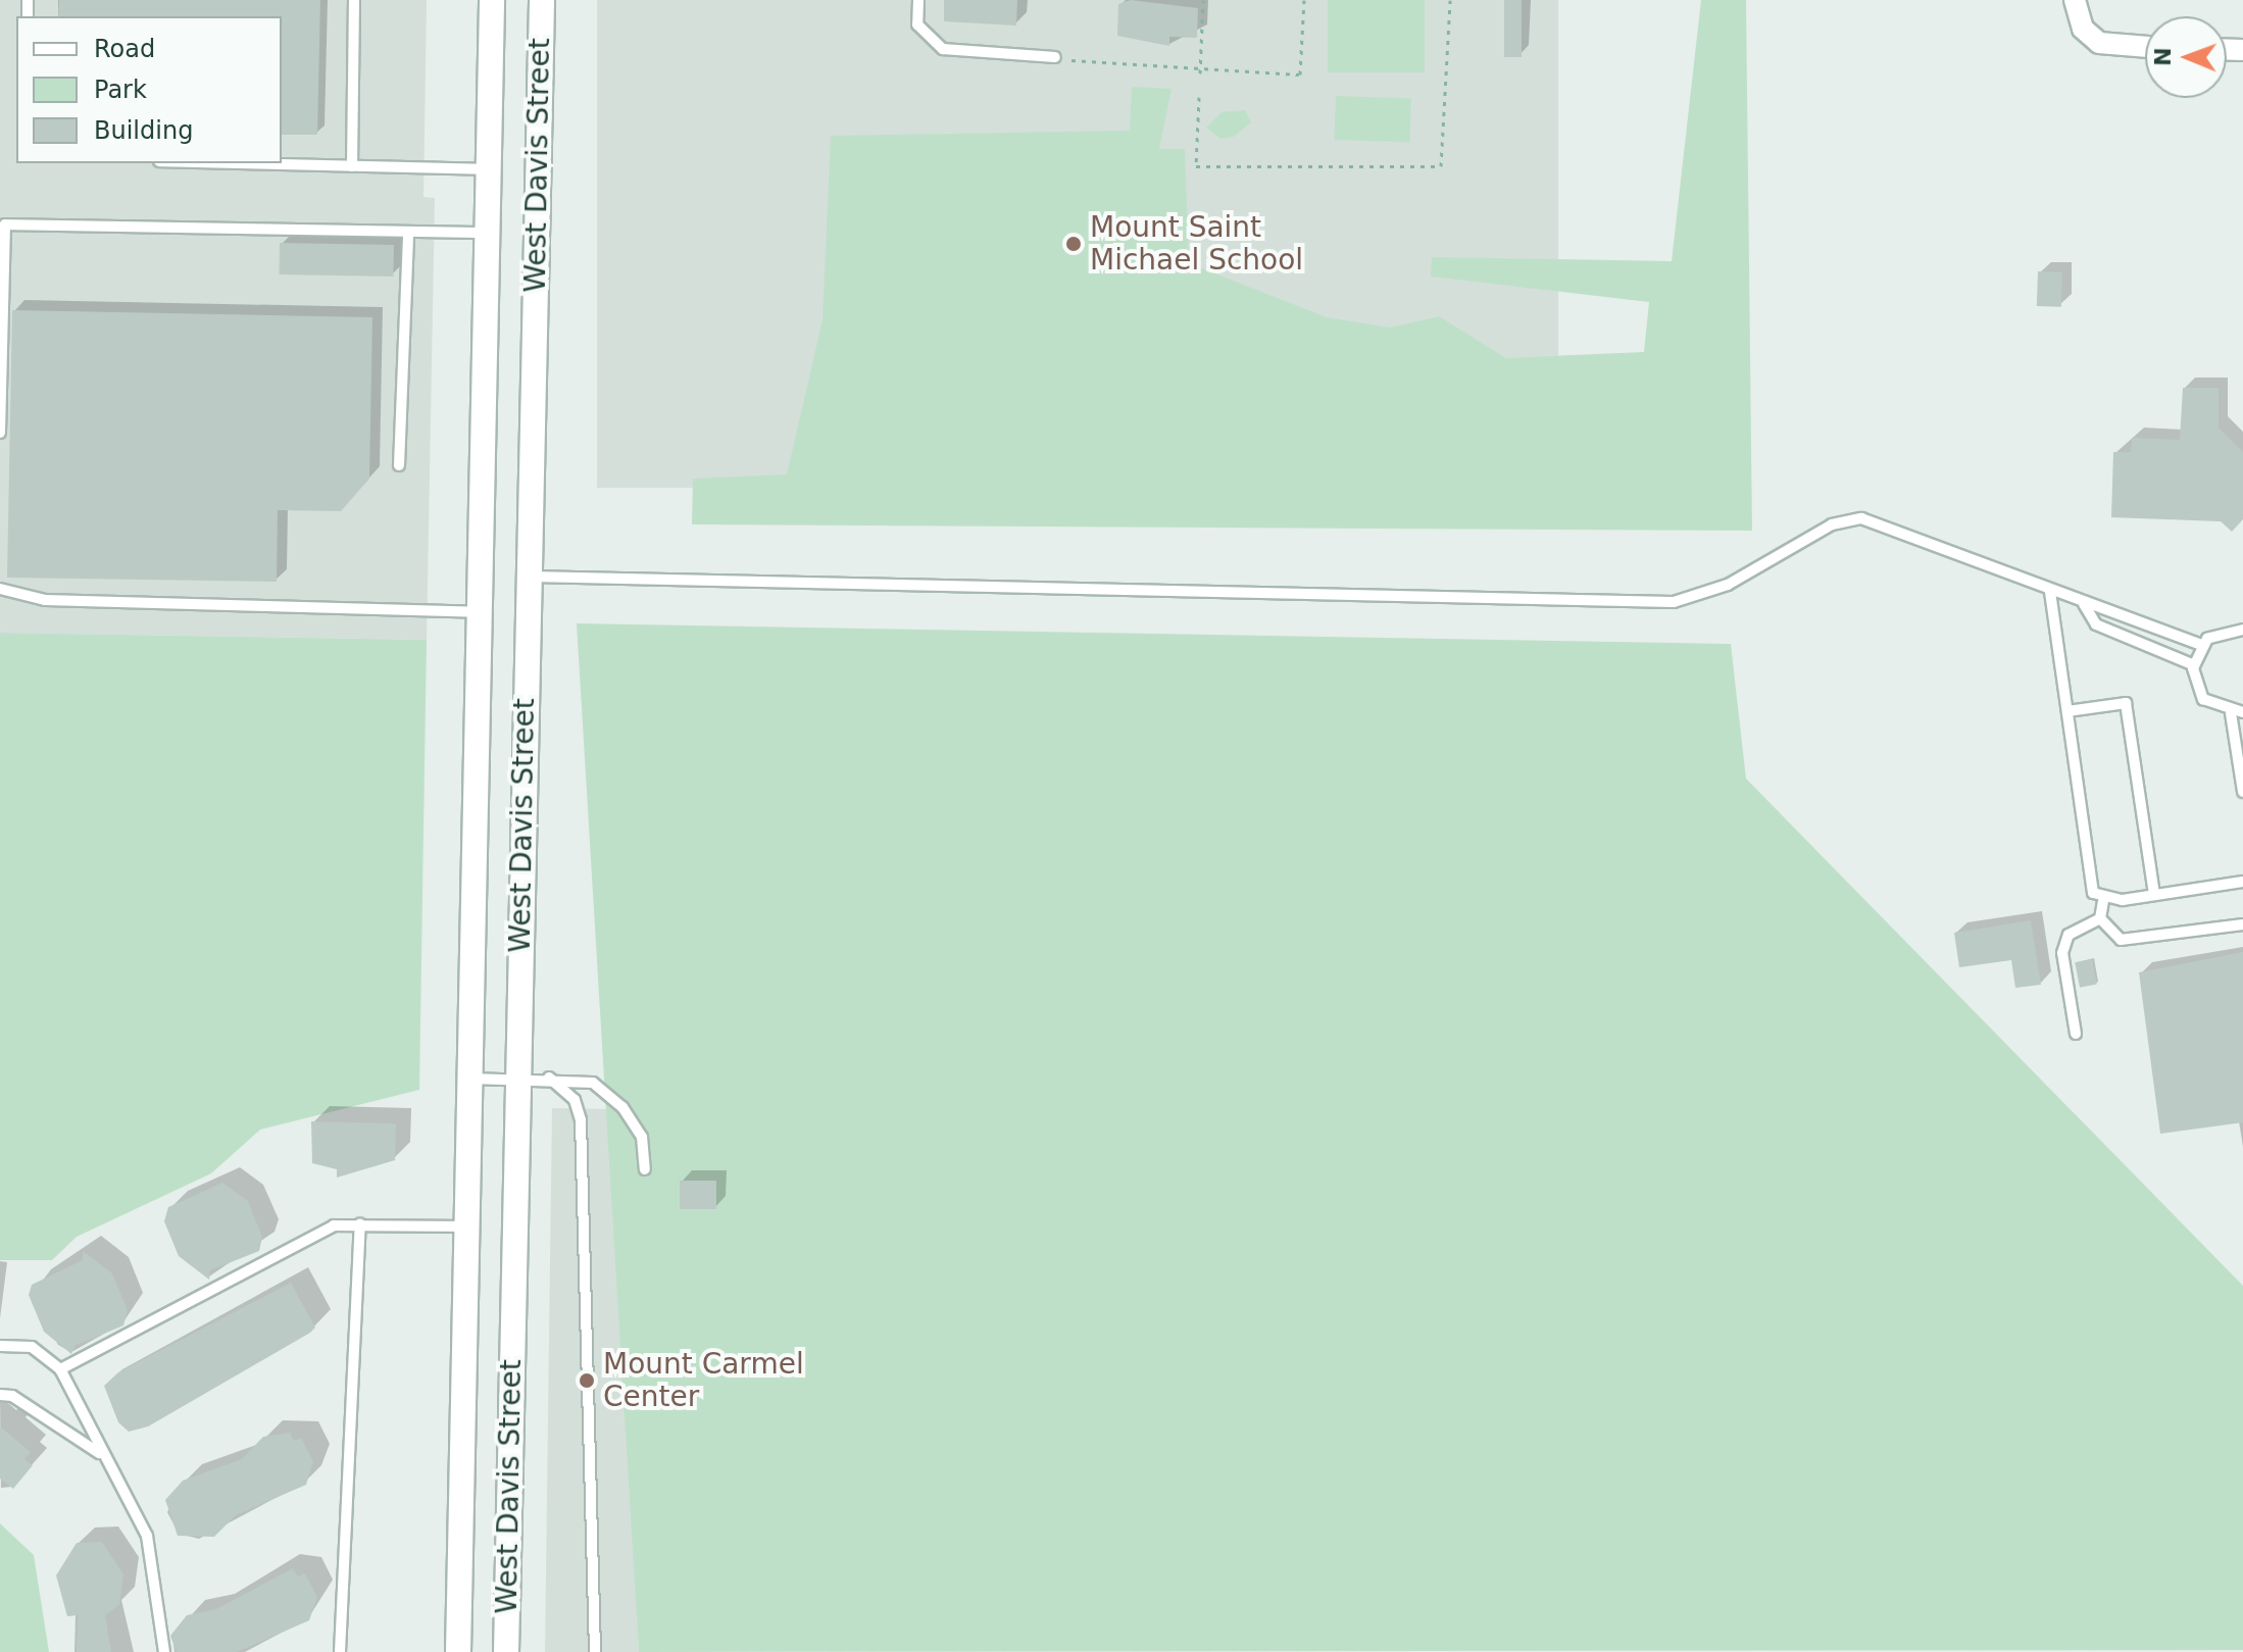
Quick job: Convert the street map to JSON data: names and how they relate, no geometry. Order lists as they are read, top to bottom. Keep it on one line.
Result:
{"streets":{"main road":["West Davis Street"]},"places":["Mount Saint Michael School","Mount Carmel Center"],"legend":["Road","Park","Building"],"north":"left"}
